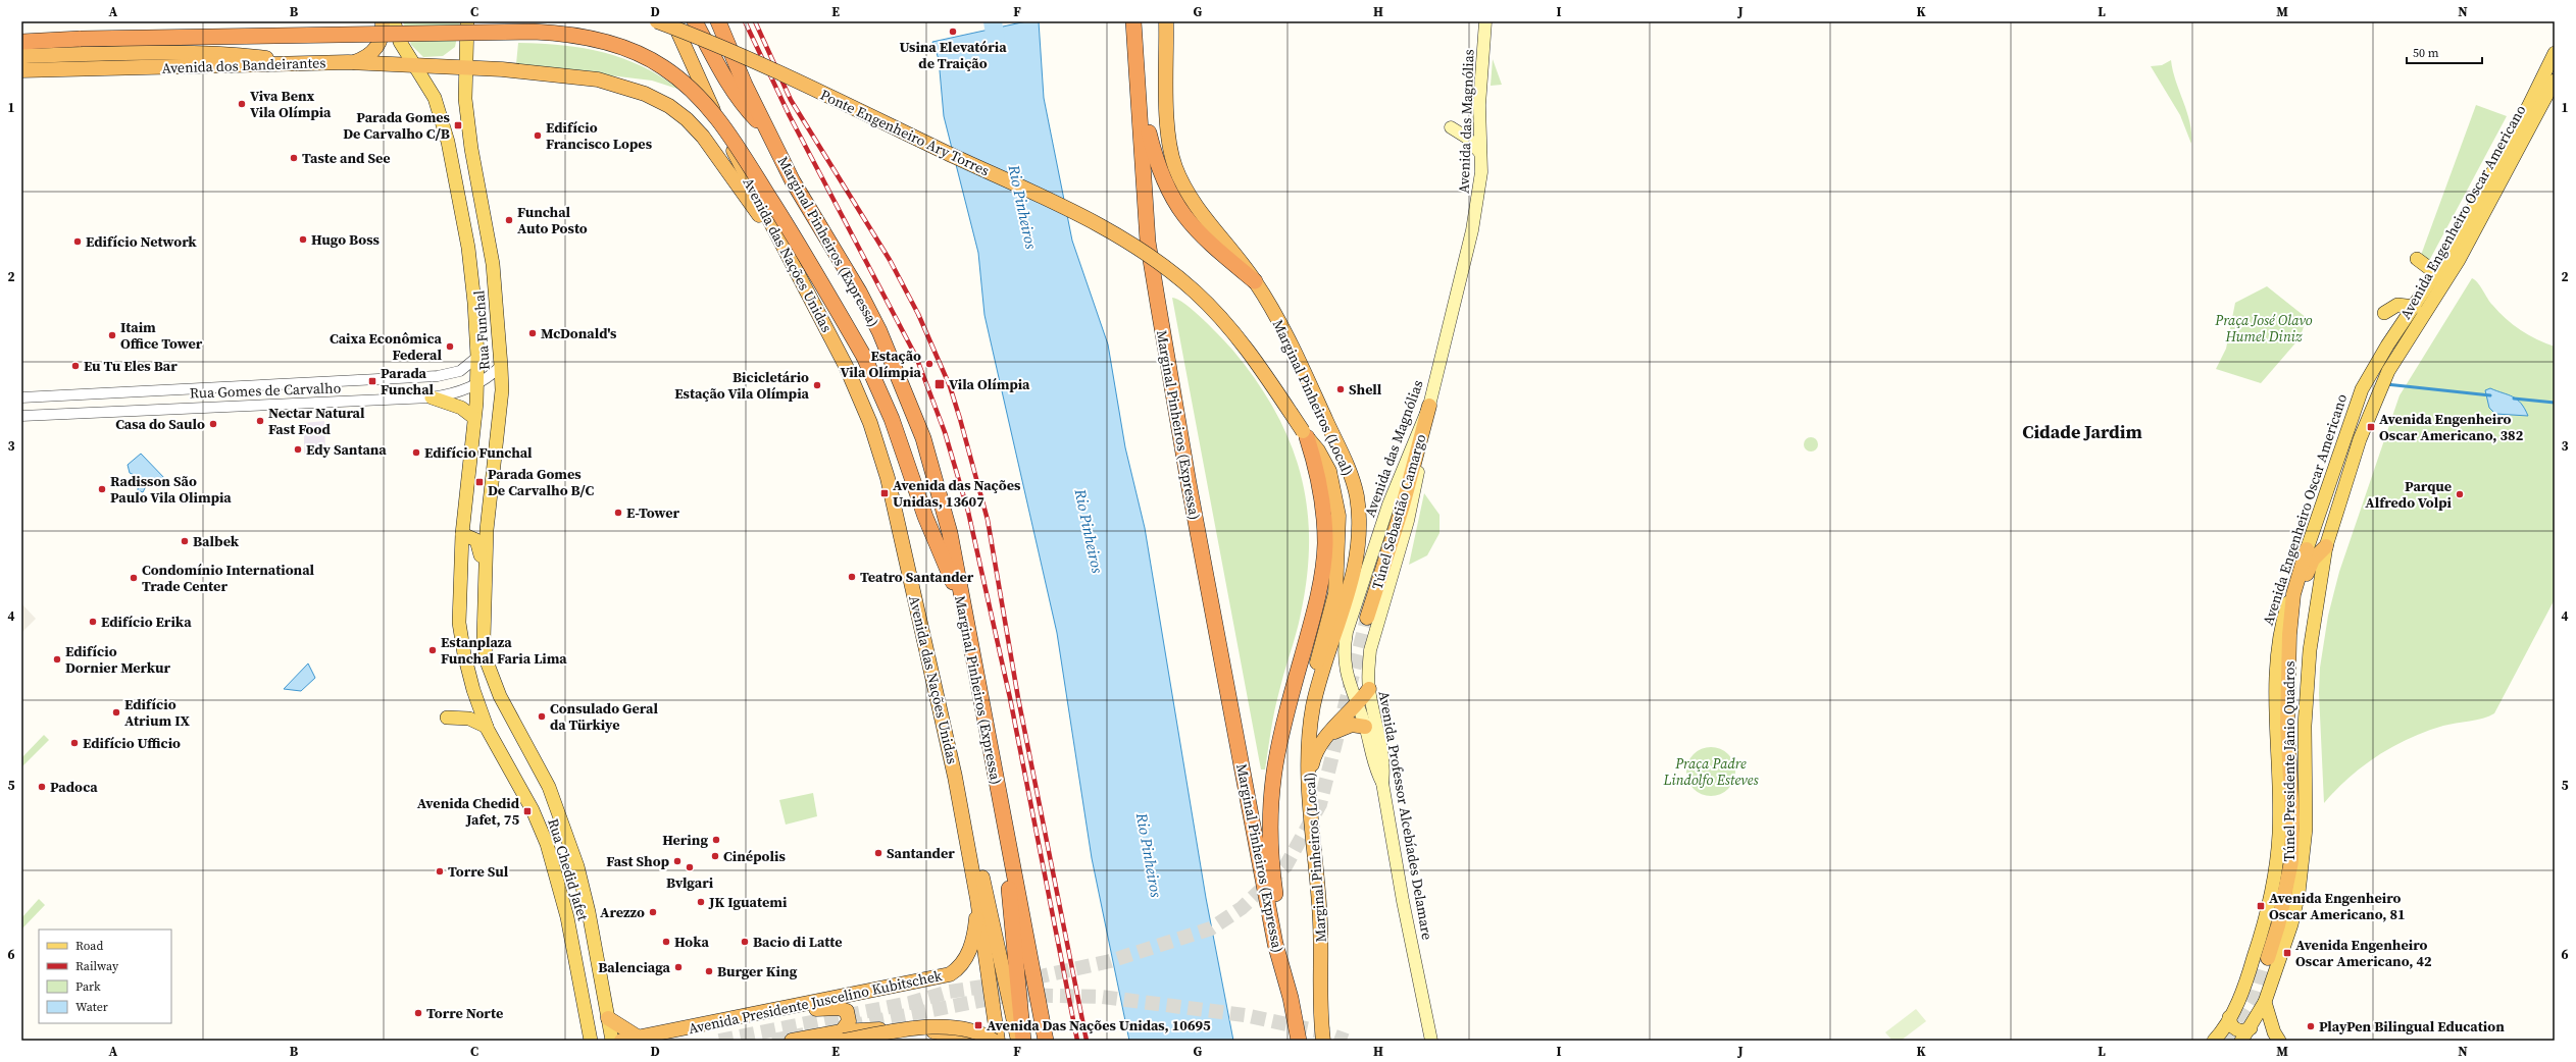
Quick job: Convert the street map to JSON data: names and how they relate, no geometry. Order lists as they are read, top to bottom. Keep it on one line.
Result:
{"streets":{"highway":["Avenida dos Bandeirantes","Ponte Engenheiro Ary Torres","Marginal Pinheiros (Expressa)","Avenida das Nações Unidas","Marginal Pinheiros (Local)","Túnel Sebastião Camargo","Túnel Presidente Jânio Quadros","Avenida Presidente Juscelino Kubitschek"],"main road":["Avenida das Magnólias","Avenida Engenheiro Oscar Americano","Rua Funchal","Avenida Professor Alcebíades Delamare","Rua Chedid Jafet"],"street":["Rua Gomes de Carvalho"]},"crossings":[["Avenida dos Bandeirantes","Avenida das Nações Unidas"],["Avenida dos Bandeirantes","Rua Funchal"],["Avenida das Magnólias","Túnel Sebastião Camargo"],["Avenida das Magnólias","Avenida Professor Alcebíades Delamare"],["Ponte Engenheiro Ary Torres","Marginal Pinheiros (Local)"],["Avenida Engenheiro Oscar Americano","Túnel Presidente Jânio Quadros"],["Avenida das Nações Unidas","Avenida Presidente Juscelino Kubitschek"],["Rua Funchal","Rua Gomes de Carvalho"],["Rua Funchal","Rua Chedid Jafet"],["Túnel Sebastião Camargo","Avenida Professor Alcebíades Delamare"]],"districts":["Cidade Jardim"],"water":["Rio Pinheiros"],"parks":["Praça José Olavo Humel Diniz","Praça Padre Lindolfo Esteves"],"places":{"other":["Usina Elevatória de Traição","Viva Benx Vila Olímpia","Edifício Francisco Lopes","Taste and See","Funchal Auto Posto","Hugo Boss","Edifício Network","McDonald's","Itaim Office Tower","Caixa Econômica Federal","Estação Vila Olímpia","Eu Tu Eles Bar","Bicicletário Estação Vila Olímpia","Shell","Nectar Natural Fast Food","Casa do Saulo","Edy Santana","Edifício Funchal","Radisson São Paulo Vila Olimpia","Parque Alfredo Volpi","E-Tower","Balbek","Teatro Santander","Condomínio International Trade Center","Edifício Erika","Estanplaza Funchal Faria Lima","Edifício Dornier Merkur","Edifício Atrium IX","Consulado Geral da Türkiye","Edifício Ufficio","Padoca","Hering","Santander","Cinépolis","Fast Shop","Bvlgari","Torre Sul","JK Iguatemi","Arezzo","Hoka","Bacio di Latte","Balenciaga","Burger King","Torre Norte","PlayPen Bilingual Education"],"transit":["Parada Gomes De Carvalho C/B","Parada Funchal","Vila Olímpia","Avenida Engenheiro Oscar Americano, 382","Parada Gomes De Carvalho B/C","Avenida das Nações Unidas, 13607","Avenida Chedid Jafet, 75","Avenida Engenheiro Oscar Americano, 81","Avenida Engenheiro Oscar Americano, 42","Avenida Das Nações Unidas, 10695"]},"legend":["Road","Railway","Park","Water"],"scale_bar":"50 m","grid":{"columns":["A","B","C","D","E","F","G","H","I","J","K","L","M","N"],"rows":["1","2","3","4","5","6"]}}
